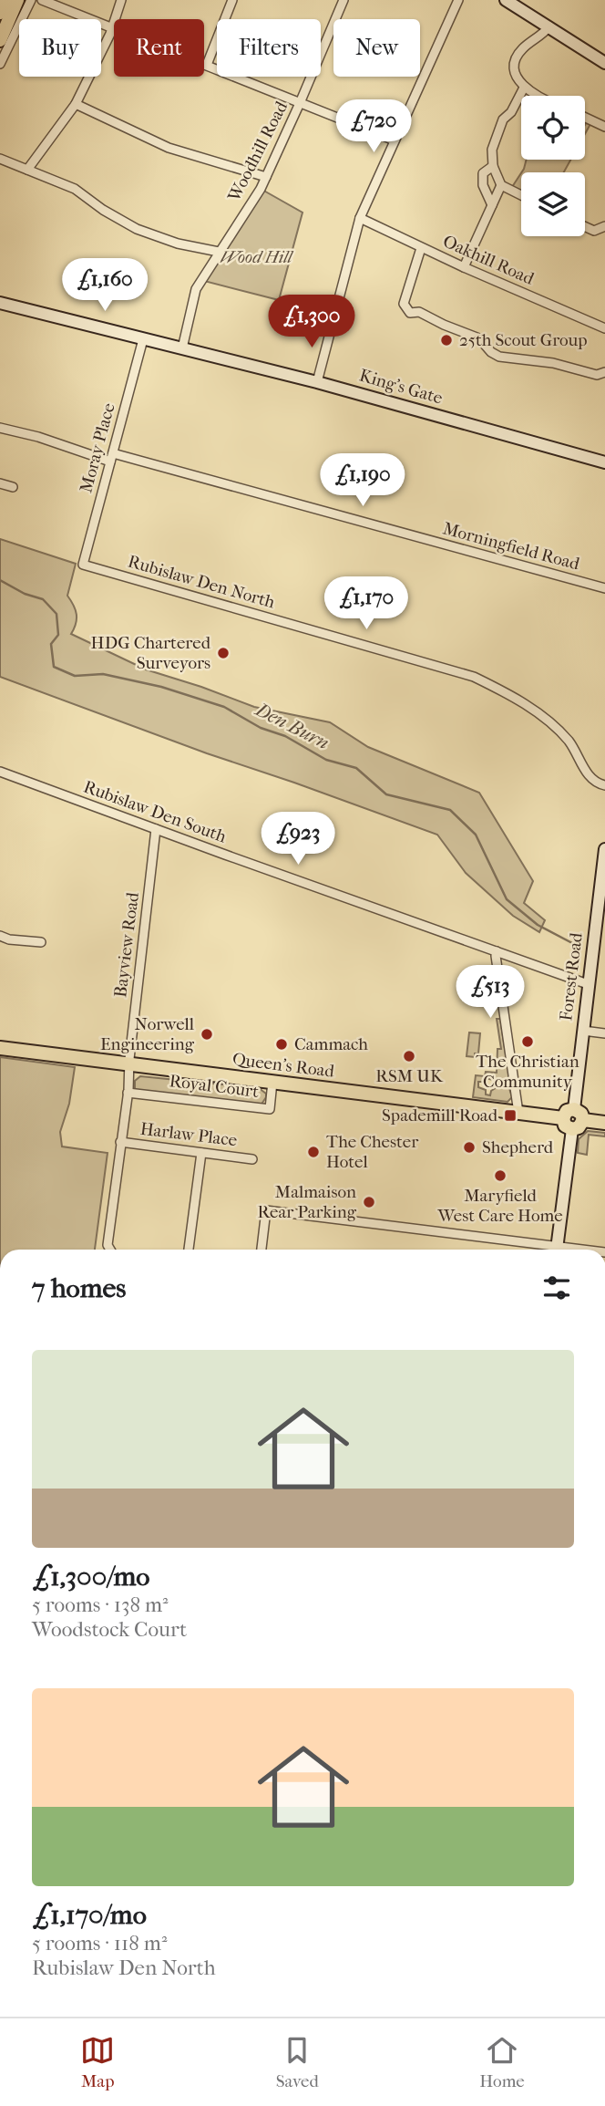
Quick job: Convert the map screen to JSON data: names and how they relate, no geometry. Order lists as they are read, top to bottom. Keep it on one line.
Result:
{"streets":{"main road":["Queen's Road"],"street":["Woodhill Road","Oakhill Road","King's Gate","Moray Place","Morningfield Road","Rubislaw Den North","Rubislaw Den South","Bayview Road","Forest Road","Royal Court","Harlaw Place"]},"crossings":[["Woodhill Road","King's Gate"],["King's Gate","Moray Place"],["Moray Place","Morningfield Road"],["Moray Place","Rubislaw Den North"],["Rubislaw Den South","Bayview Road"],["Rubislaw Den South","Forest Road"],["Bayview Road","Queen's Road"],["Bayview Road","Royal Court"],["Bayview Road","Harlaw Place"],["Forest Road","Queen's Road"],["Queen's Road","Royal Court"]],"water":["Den Burn"],"parks":["Wood Hill"],"places":{"other":["25th Scout Group","HDG Chartered Surveyors","Norwell Engineering","The Christian Community","Cammach","RSM UK","Shepherd","The Chester Hotel","Maryfield West Care Home","Malmaison Rear Parking"],"transit":["Spademill Road"]},"page":{"chip":["Buy","Rent","Filters","New"],"price":["£720","£1,160","£1,300","£1,190","£1,170","£923","£513"],"heading":"7 homes","list":[{"name":"£1,300/mo","note":"5 rooms · 138 m² · Woodstock Court"},{"name":"£1,170/mo","note":"5 rooms · 118 m² · Rubislaw Den North"}],"tabs":["Map","Saved","Home"]}}
